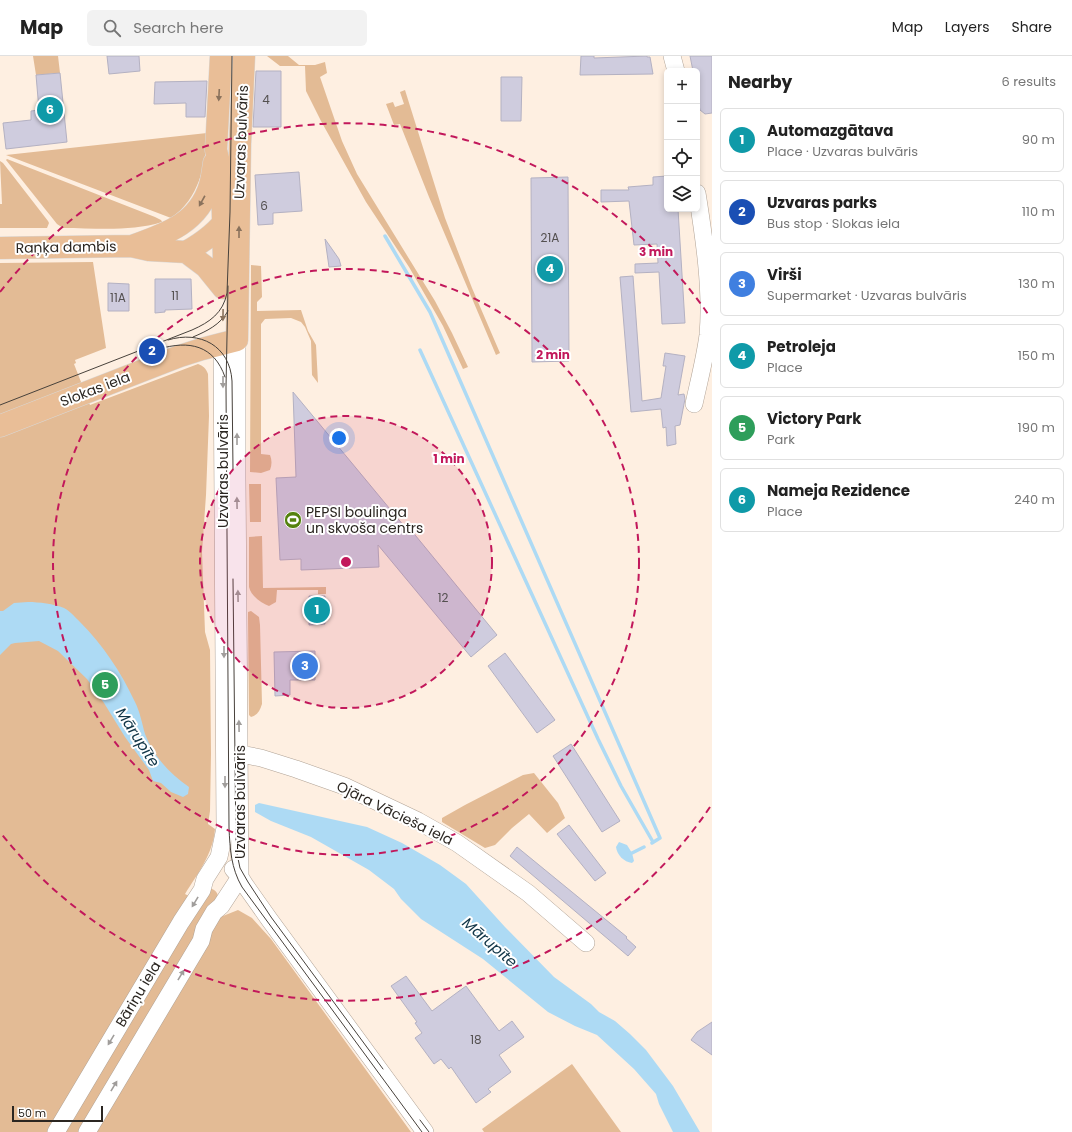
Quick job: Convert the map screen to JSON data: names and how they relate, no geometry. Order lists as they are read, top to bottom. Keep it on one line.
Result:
{"streets":{"main road":["Uzvaras bulvāris","Raņķa dambis","Slokas iela"],"street":["Ojāra Vācieša iela","Bāriņu iela"]},"crossings":[["Uzvaras bulvāris","Raņķa dambis"],["Uzvaras bulvāris","Slokas iela"],["Uzvaras bulvāris","Bāriņu iela"]],"water":["Mārupīte"],"places":{"sports":["PEPSI boulinga un skvoša centrs"]},"house_numbers":["4","6","21A","11","11A","12","18"],"scale_bar":"50 m","page":{"header":"Map","search":"Search here","nav":["Map","Layers","Share"],"heading":["Nearby","6 results"],"map_buttons":["+","−"],"pins":["6","4","2","1","3","5"],"list":[{"mark":"1","name":"Automazgātava","note":"Place · Uzvaras bulvāris","value":"90 m"},{"mark":"2","name":"Uzvaras parks","note":"Bus stop · Slokas iela","value":"110 m"},{"mark":"3","name":"Virši","note":"Supermarket · Uzvaras bulvāris","value":"130 m"},{"mark":"4","name":"Petroleja","note":"Place","value":"150 m"},{"mark":"5","name":"Victory Park","note":"Park","value":"190 m"},{"mark":"6","name":"Nameja Rezidence","note":"Place","value":"240 m"}],"scale":"50 m"},"rings":["3 min","2 min","1 min"]}
